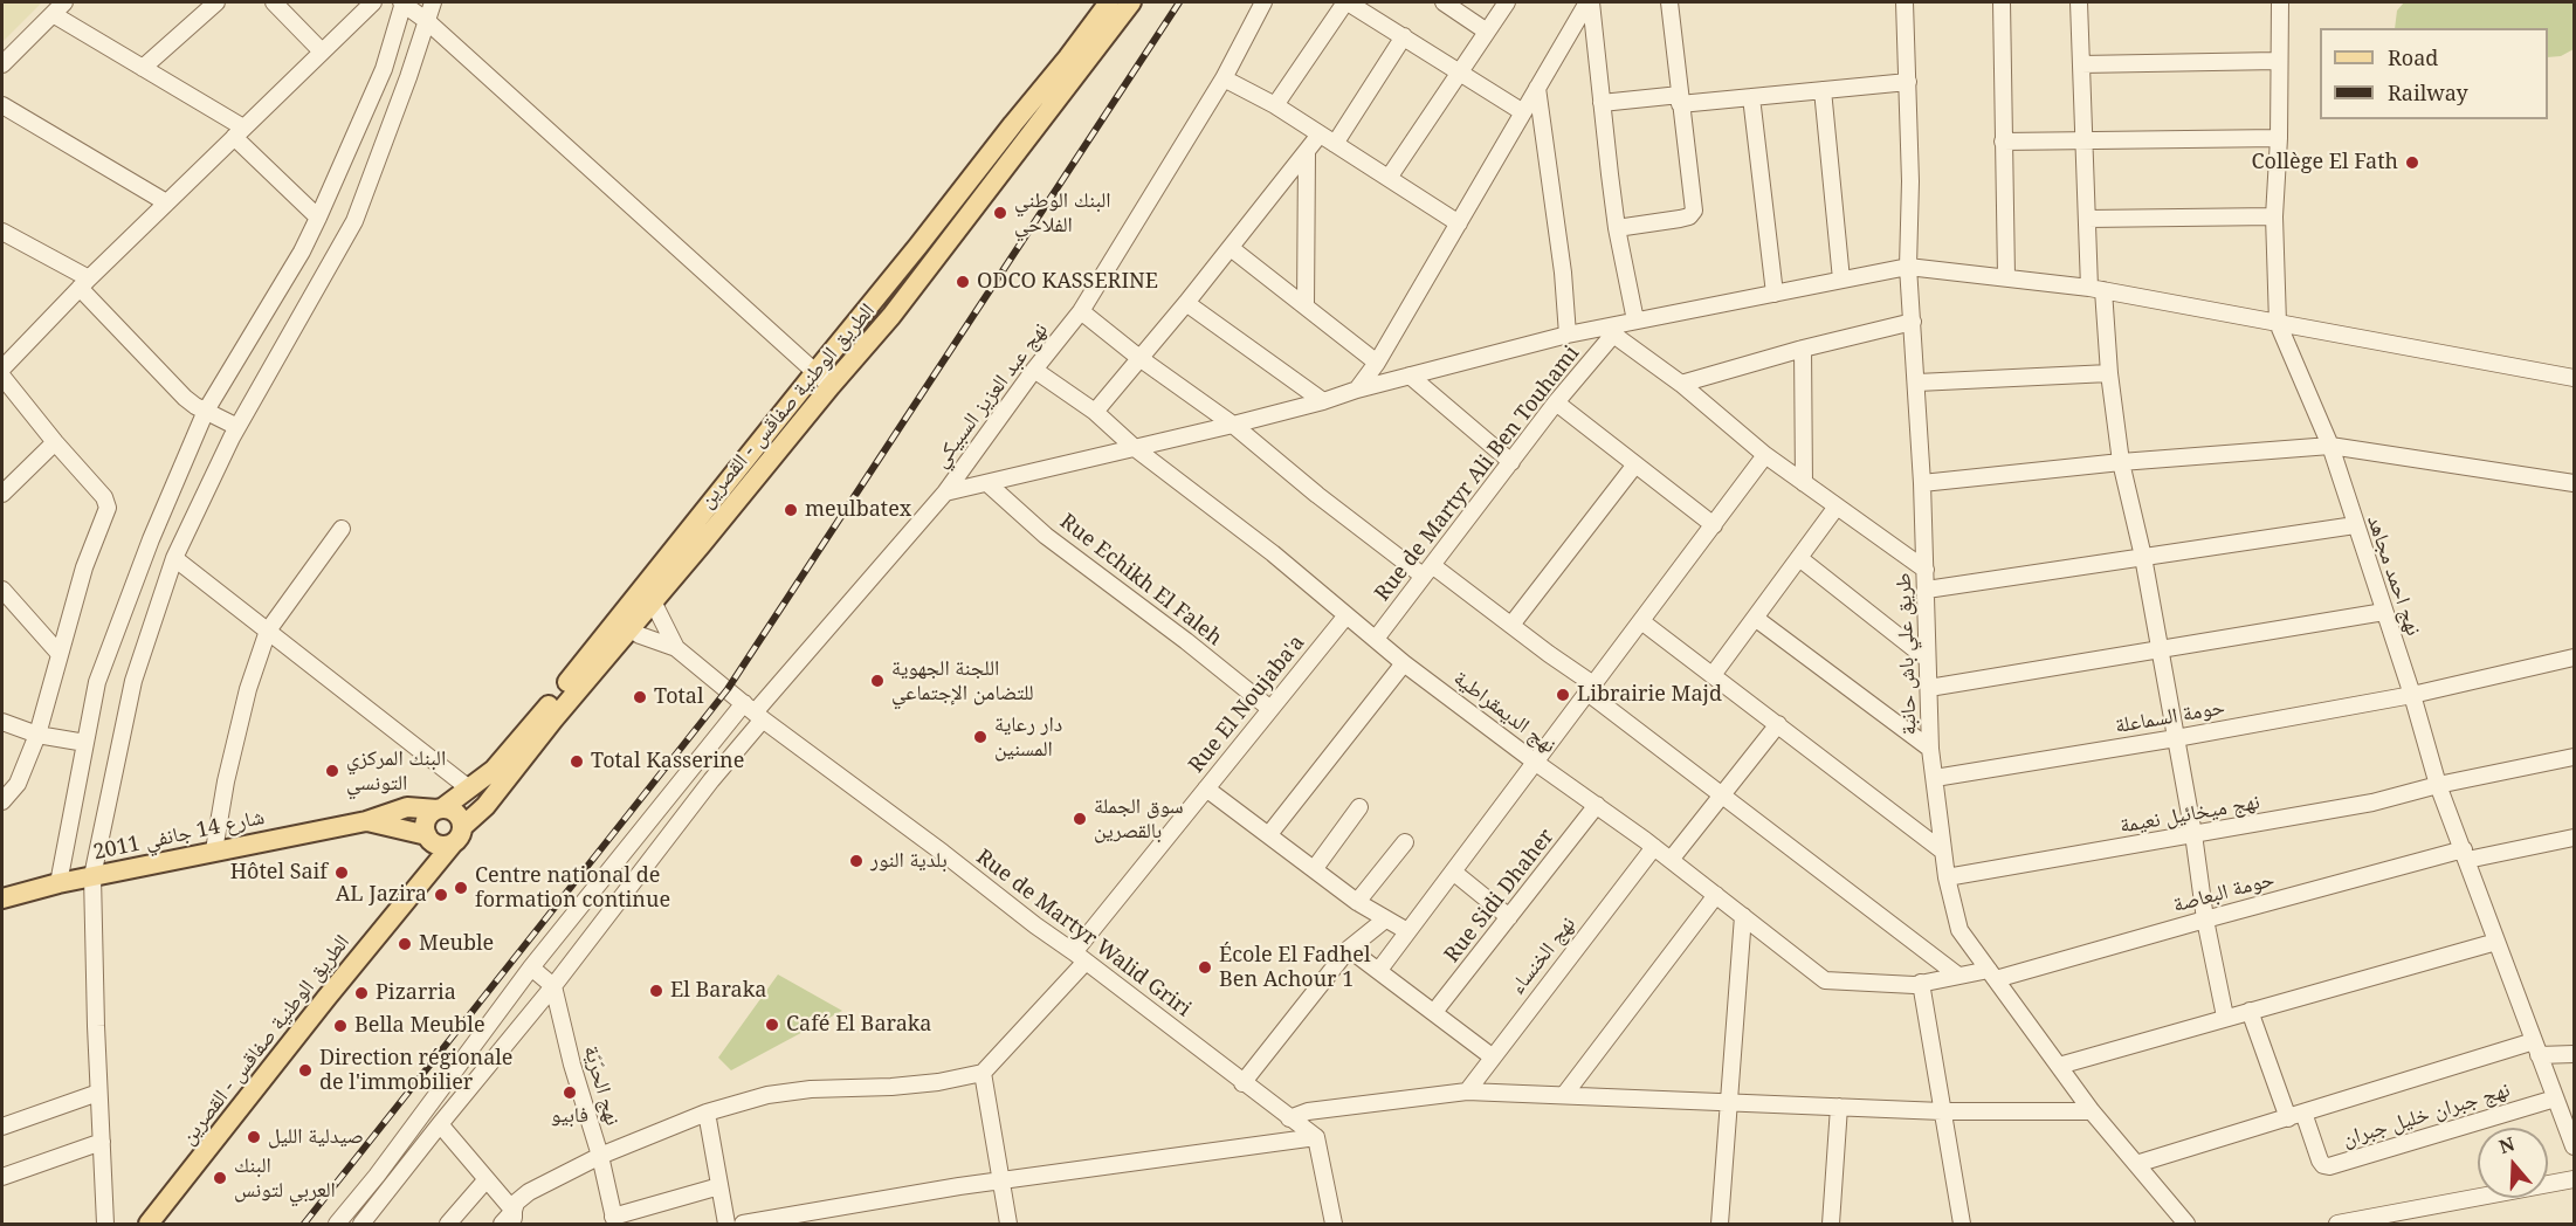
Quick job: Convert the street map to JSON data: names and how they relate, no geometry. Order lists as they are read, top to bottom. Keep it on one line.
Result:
{"streets":{"main road":["الطريق الوطنية صفاقس - القصرين","شارع 14 جانفي 2011"],"street":["نهج عبد العزيز السبيكي","Rue de Martyr Ali Ben Touhami","نهج احمد مجاهد","Rue Echikh El Faleh","طريق علي باش حانبة","Rue El Noujaba'a","نهج الديمقراطية","حومة السماعلة","نهج ميخائيل نعيمة","حومة البعاصة","Rue Sidi Dhaher","Rue de Martyr Walid Griri","نهج الخنساء","نهج الحرّيّة","نهج جبران خليل جبران"]},"crossings":[["نهج عبد العزيز السبيكي","نهج الديمقراطية"],["نهج عبد العزيز السبيكي","Rue de Martyr Walid Griri"],["نهج عبد العزيز السبيكي","نهج الحرّيّة"],["الطريق الوطنية صفاقس - القصرين","شارع 14 جانفي 2011"],["الطريق الوطنية صفاقس - القصرين","Rue de Martyr Walid Griri"],["Rue de Martyr Ali Ben Touhami","نهج الديمقراطية"],["نهج احمد مجاهد","حومة السماعلة"],["نهج احمد مجاهد","نهج ميخائيل نعيمة"],["نهج احمد مجاهد","حومة البعاصة"],["نهج احمد مجاهد","نهج جبران خليل جبران"],["Rue Echikh El Faleh","Rue El Noujaba'a"],["طريق علي باش حانبة","نهج الديمقراطية"],["طريق علي باش حانبة","حومة السماعلة"],["طريق علي باش حانبة","نهج ميخائيل نعيمة"],["طريق علي باش حانبة","حومة البعاصة"],["Rue El Noujaba'a","نهج الديمقراطية"],["Rue El Noujaba'a","Rue de Martyr Walid Griri"],["نهج الديمقراطية","حومة البعاصة"],["نهج الديمقراطية","Rue Sidi Dhaher"],["نهج الديمقراطية","نهج الخنساء"]],"places":["Collège El Fath","البنك الوطني الفلاحي","ODCO KASSERINE","meulbatex","اللجنة الجهوية للتضامن الإجتماعي","Librairie Majd","Total","دار رعاية المسنين","Total Kasserine","البنك المركزي التونسي","سوق الجملة بالقصرين","بلدية النور","Hôtel Saif","Centre national de formation continue","AL Jazira","Meuble","École El Fadhel Ben Achour 1","El Baraka","Pizarria","Café El Baraka","Bella Meuble","Direction régionale de l'immobilier","فابيو","صيدلية الليل","البنك العربي لتونس"],"legend":["Road","Railway"],"north":"top"}
